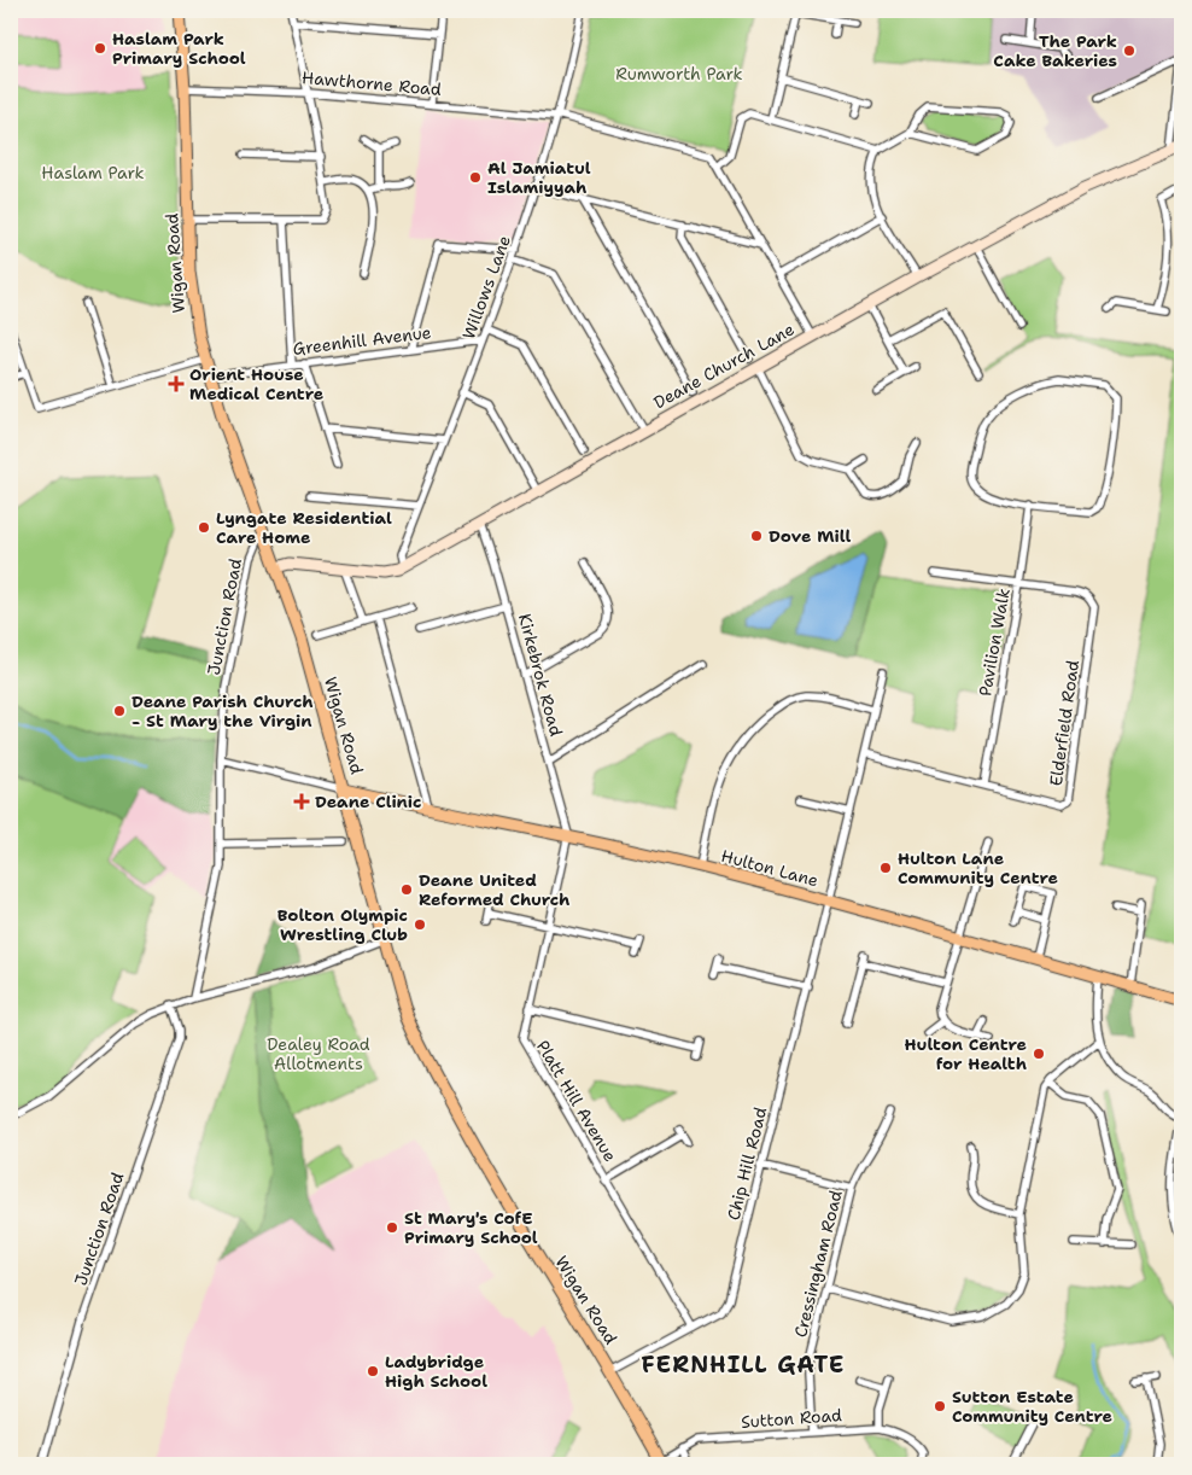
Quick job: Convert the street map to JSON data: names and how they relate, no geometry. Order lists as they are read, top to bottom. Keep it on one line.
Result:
{"streets":{"main road":["Wigan Road","Hulton Lane"],"street":["Hawthorne Road","Willows Lane","Greenhill Avenue","Deane Church Lane","Junction Road","Pavilion Walk","Kirkebrok Road","Elderfield Road","Platt Hill Avenue","Chip Hill Road","Cressingham Road","Sutton Road"]},"crossings":[["Hawthorne Road","Wigan Road"],["Hawthorne Road","Willows Lane"],["Hawthorne Road","Deane Church Lane"],["Wigan Road","Greenhill Avenue"],["Wigan Road","Deane Church Lane"],["Wigan Road","Junction Road"],["Wigan Road","Hulton Lane"],["Wigan Road","Chip Hill Road"],["Wigan Road","Sutton Road"],["Willows Lane","Greenhill Avenue"],["Willows Lane","Deane Church Lane"],["Deane Church Lane","Kirkebrok Road"],["Pavilion Walk","Elderfield Road"],["Kirkebrok Road","Hulton Lane"],["Kirkebrok Road","Platt Hill Avenue"],["Elderfield Road","Chip Hill Road"],["Hulton Lane","Platt Hill Avenue"],["Hulton Lane","Chip Hill Road"],["Platt Hill Avenue","Chip Hill Road"],["Cressingham Road","Sutton Road"]],"districts":["FERNHILL GATE"],"parks":["Rumworth Park","Haslam Park","Dealey Road Allotments"],"places":{"other":["Haslam Park Primary School","The Park Cake Bakeries","Al Jamiatul Islamiyyah","Lyngate Residential Care Home","Dove Mill","Deane Parish Church - St Mary the Virgin","Hulton Lane Community Centre","Deane United Reformed Church","Bolton Olympic Wrestling Club","Hulton Centre for Health","St Mary's CofE Primary School","Ladybridge High School","Sutton Estate Community Centre"],"health":["Orient House Medical Centre","Deane Clinic"]}}
